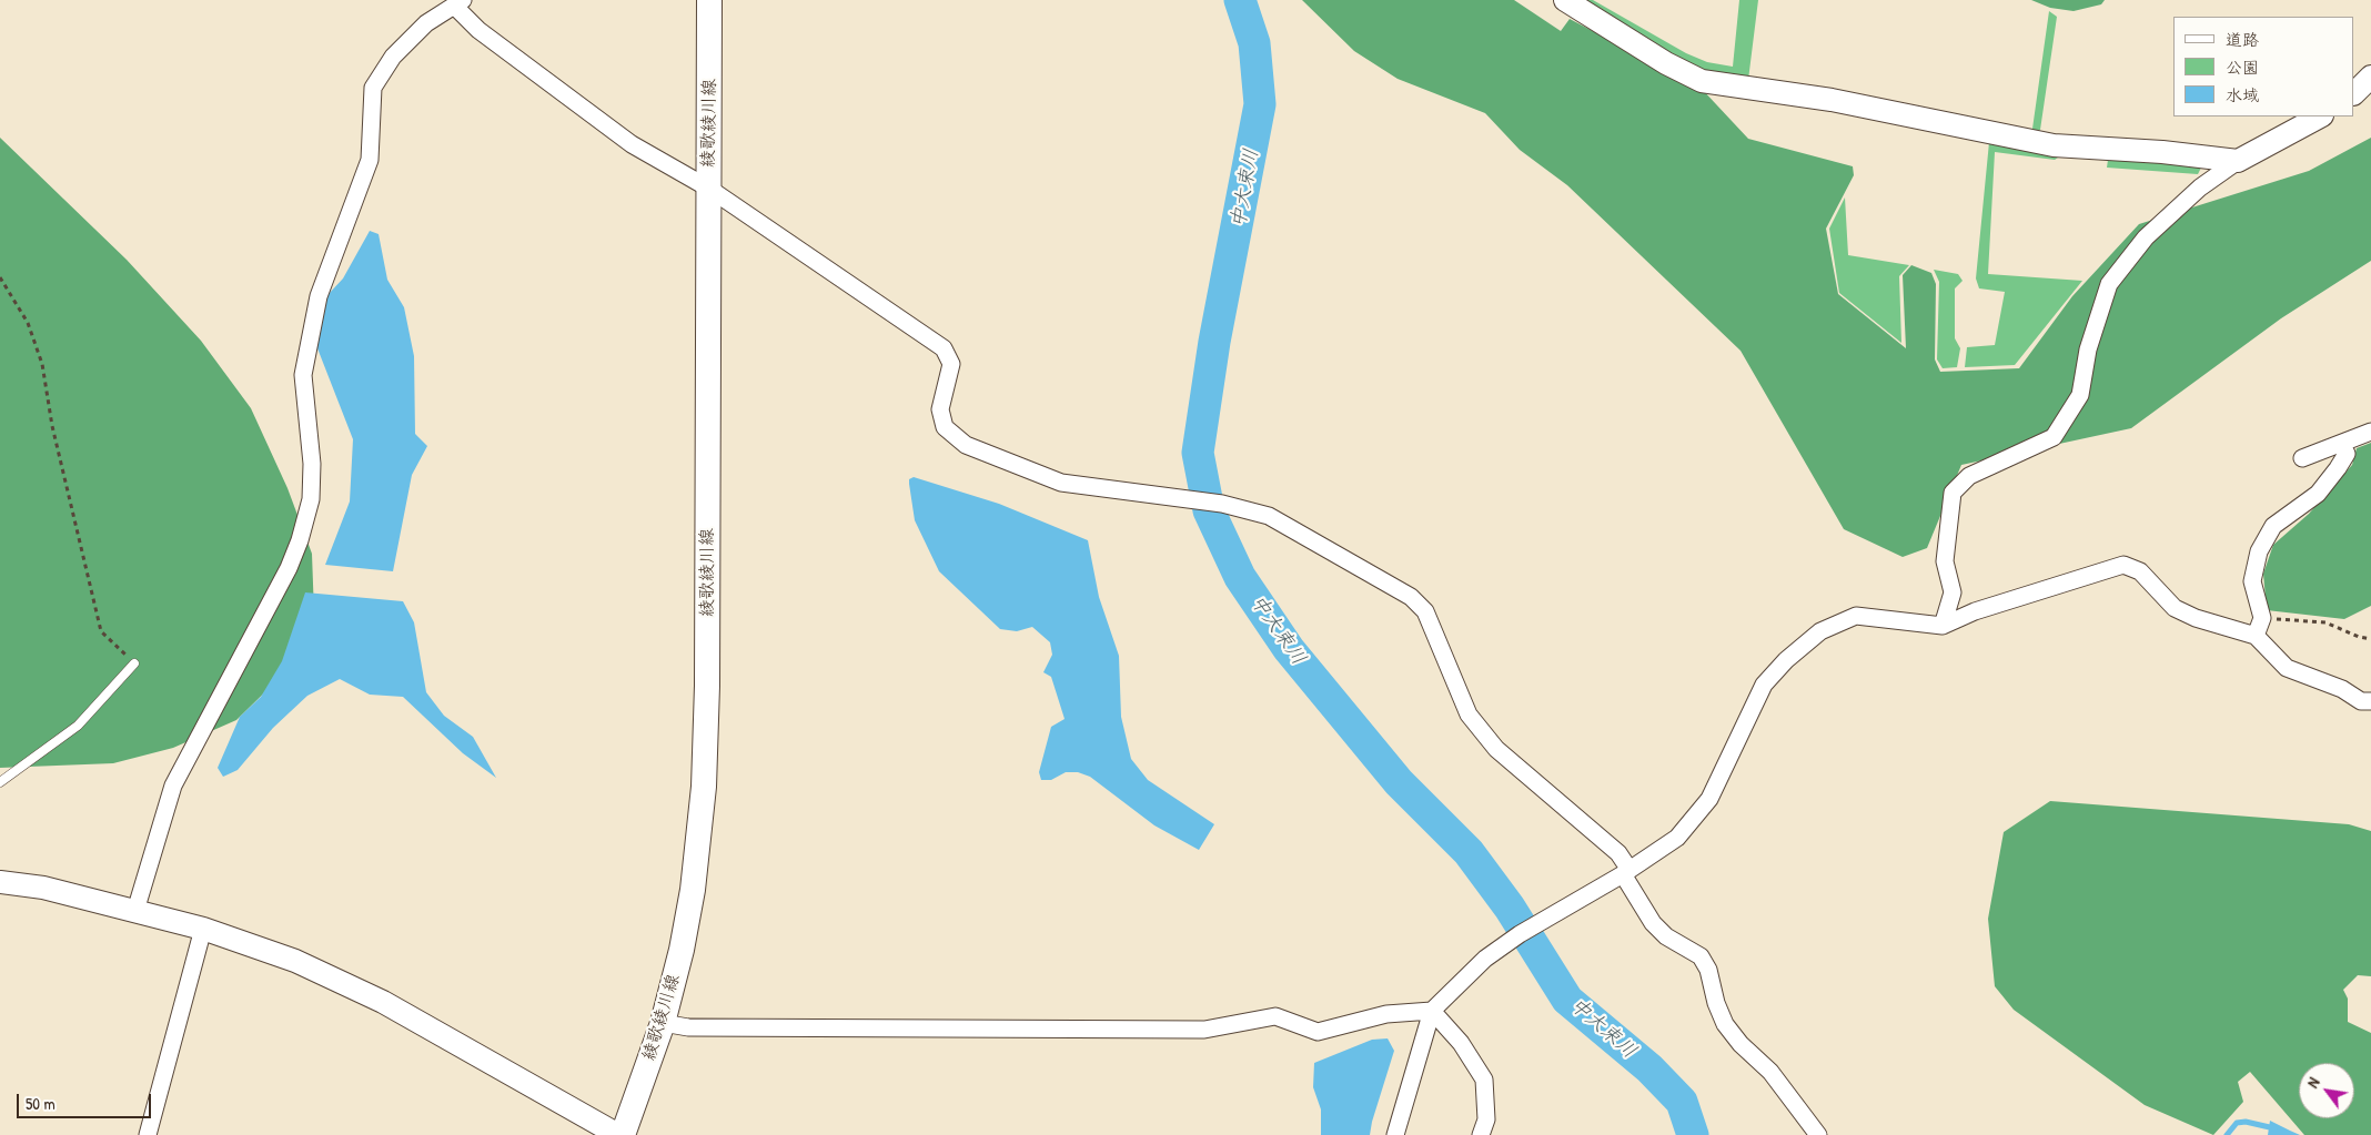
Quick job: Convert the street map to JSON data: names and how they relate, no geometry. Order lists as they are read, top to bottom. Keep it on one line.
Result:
{"streets":{"main road":["綾歌綾川線"]},"water":["中大束川"],"legend":["道路","公園","水域"],"scale_bar":"50 m","north":"top left"}
